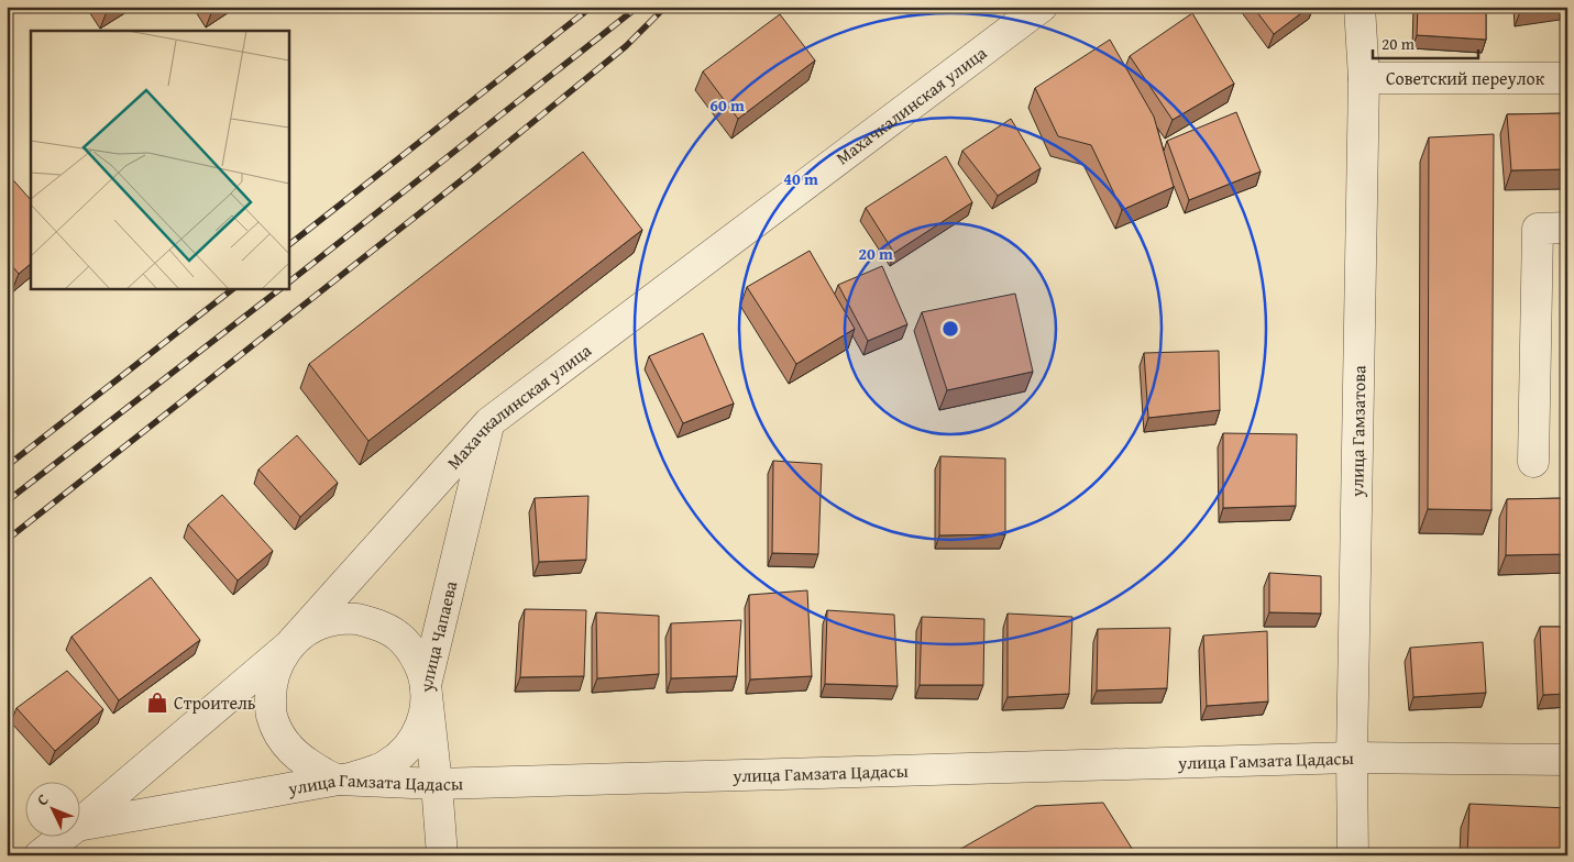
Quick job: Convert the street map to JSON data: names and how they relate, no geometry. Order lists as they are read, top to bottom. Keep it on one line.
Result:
{"streets":{"street":["Советский переулок","Махачкалинская улица","улица Гамзатова","улица Чапаева","улица Гамзата Цадасы"]},"crossings":[["Советский переулок","улица Гамзатова"],["Махачкалинская улица","улица Чапаева"],["Махачкалинская улица","улица Гамзата Цадасы"],["улица Гамзатова","улица Гамзата Цадасы"],["улица Чапаева","улица Гамзата Цадасы"]],"places":{"shop":["Строитель"]},"scale_bar":"20 m","north":"top left","rings":["60 m","40 m","20 m"]}
